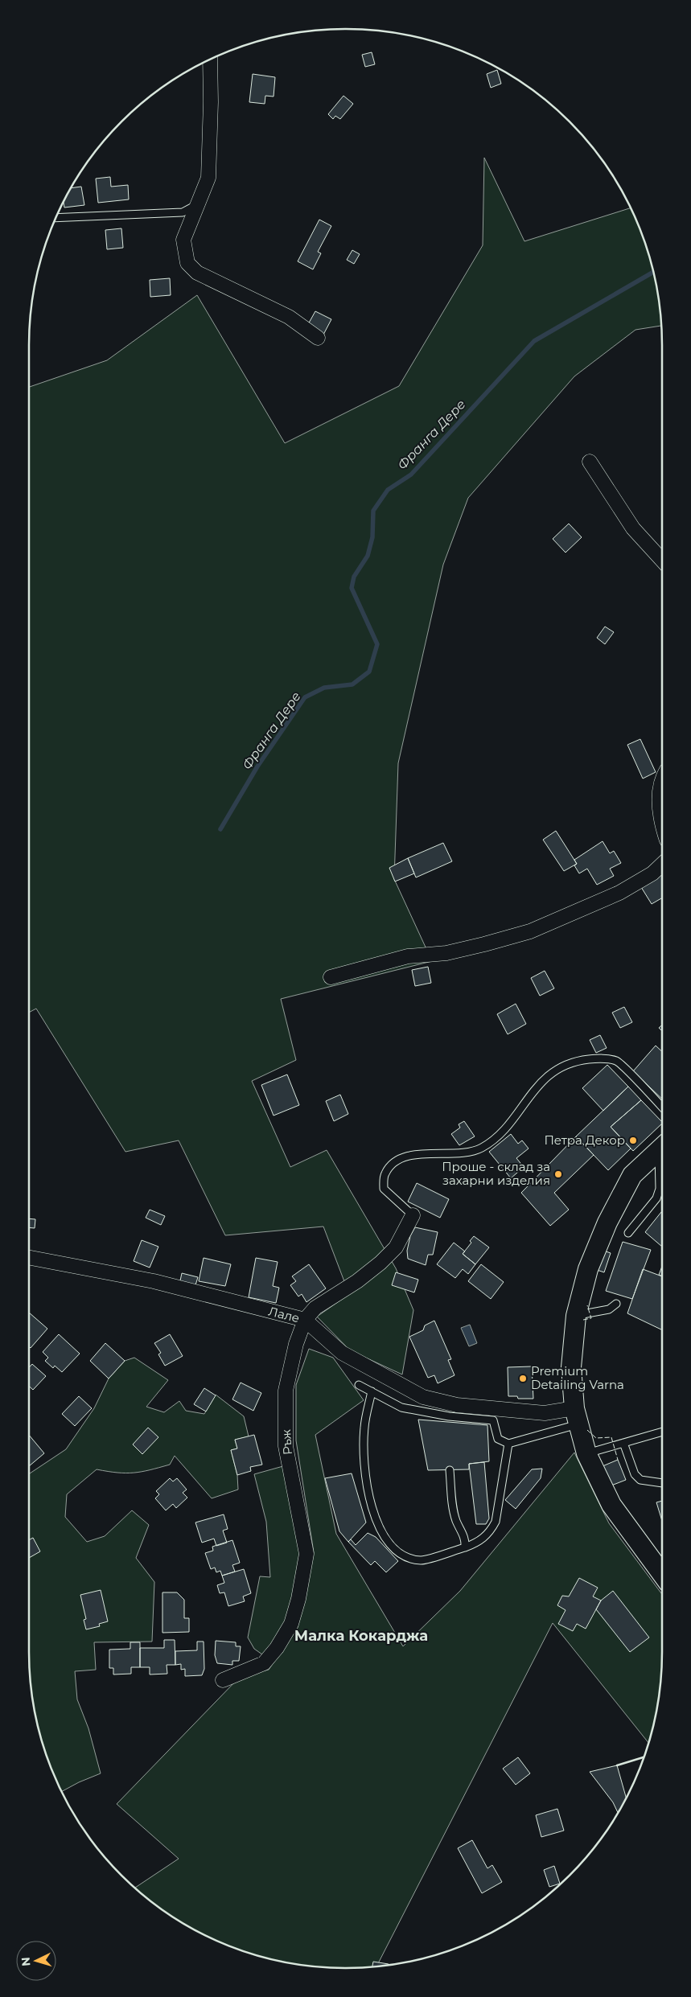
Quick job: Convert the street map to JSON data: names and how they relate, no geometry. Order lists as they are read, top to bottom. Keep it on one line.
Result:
{"streets":{"street":["Лале","Ръж"]},"crossings":[["Лале","Ръж"]],"districts":["Малка Кокарджа"],"water":["Франга Дере"],"places":["Петра Декор","Проше - склад за захарни изделия","Premium Detailing Varna"],"north":"left"}
